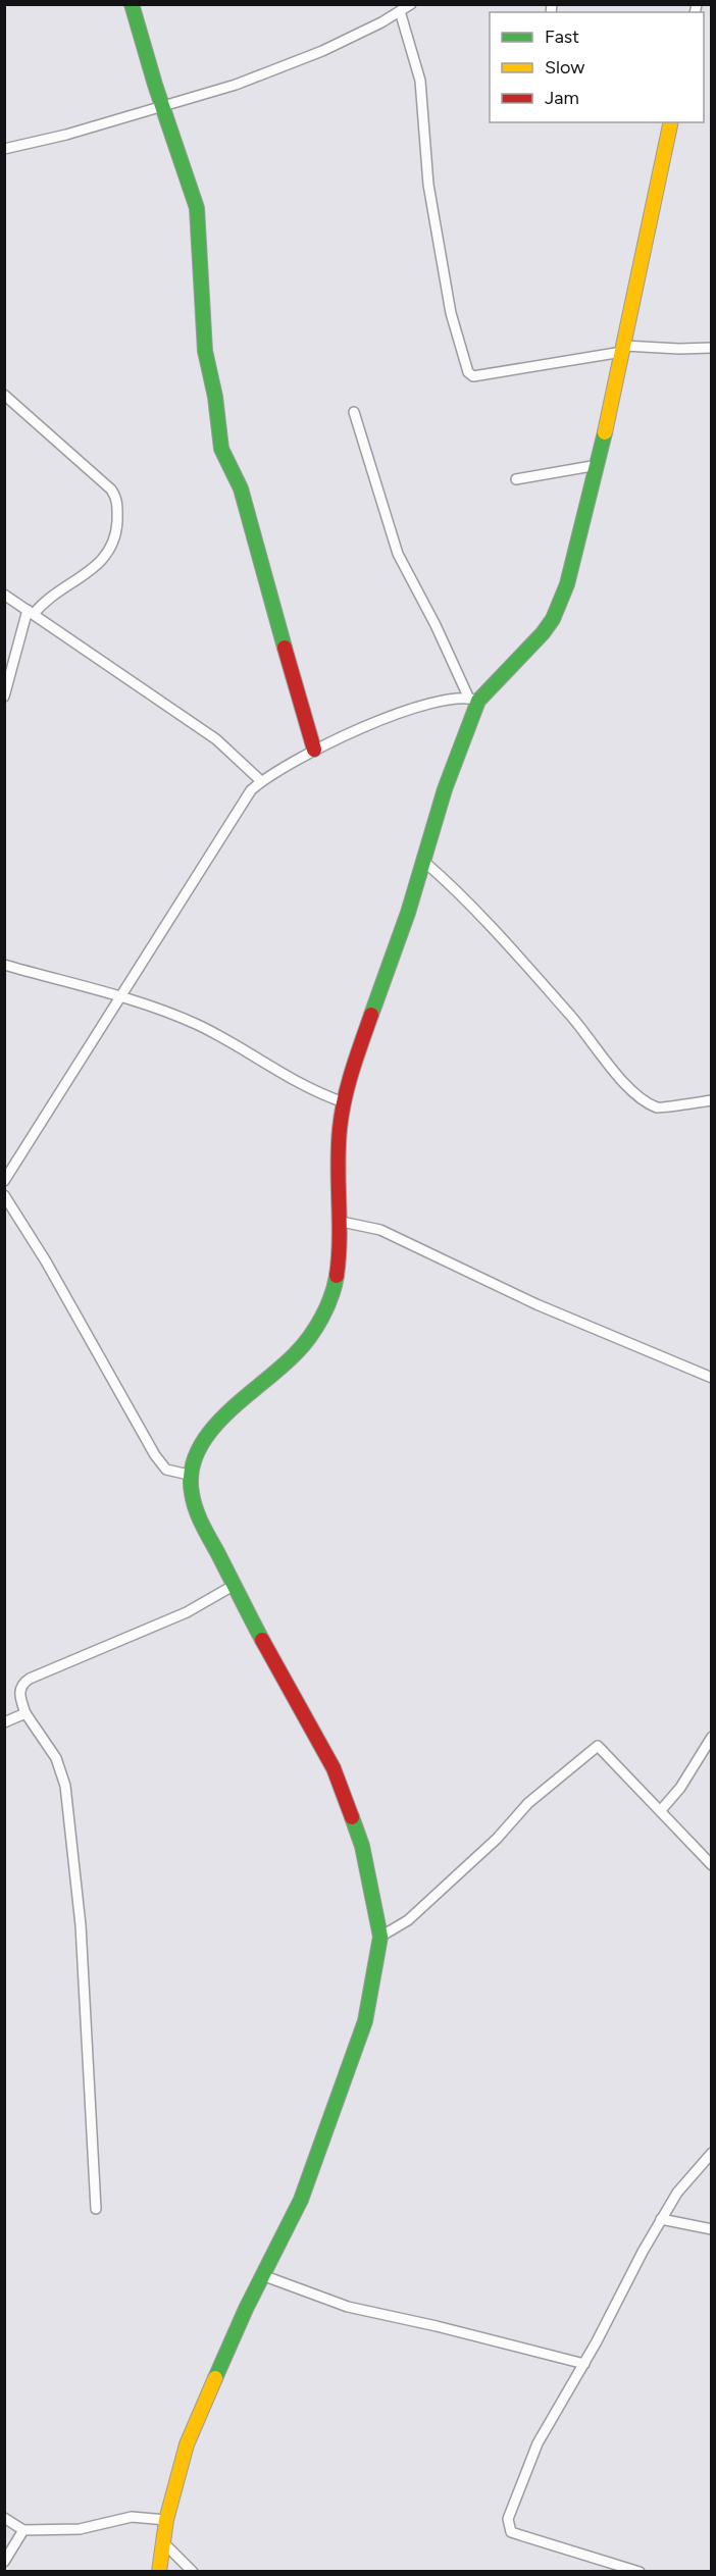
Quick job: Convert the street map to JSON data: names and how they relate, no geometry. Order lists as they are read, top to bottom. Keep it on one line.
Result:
{"legend":["Fast","Slow","Jam"]}
